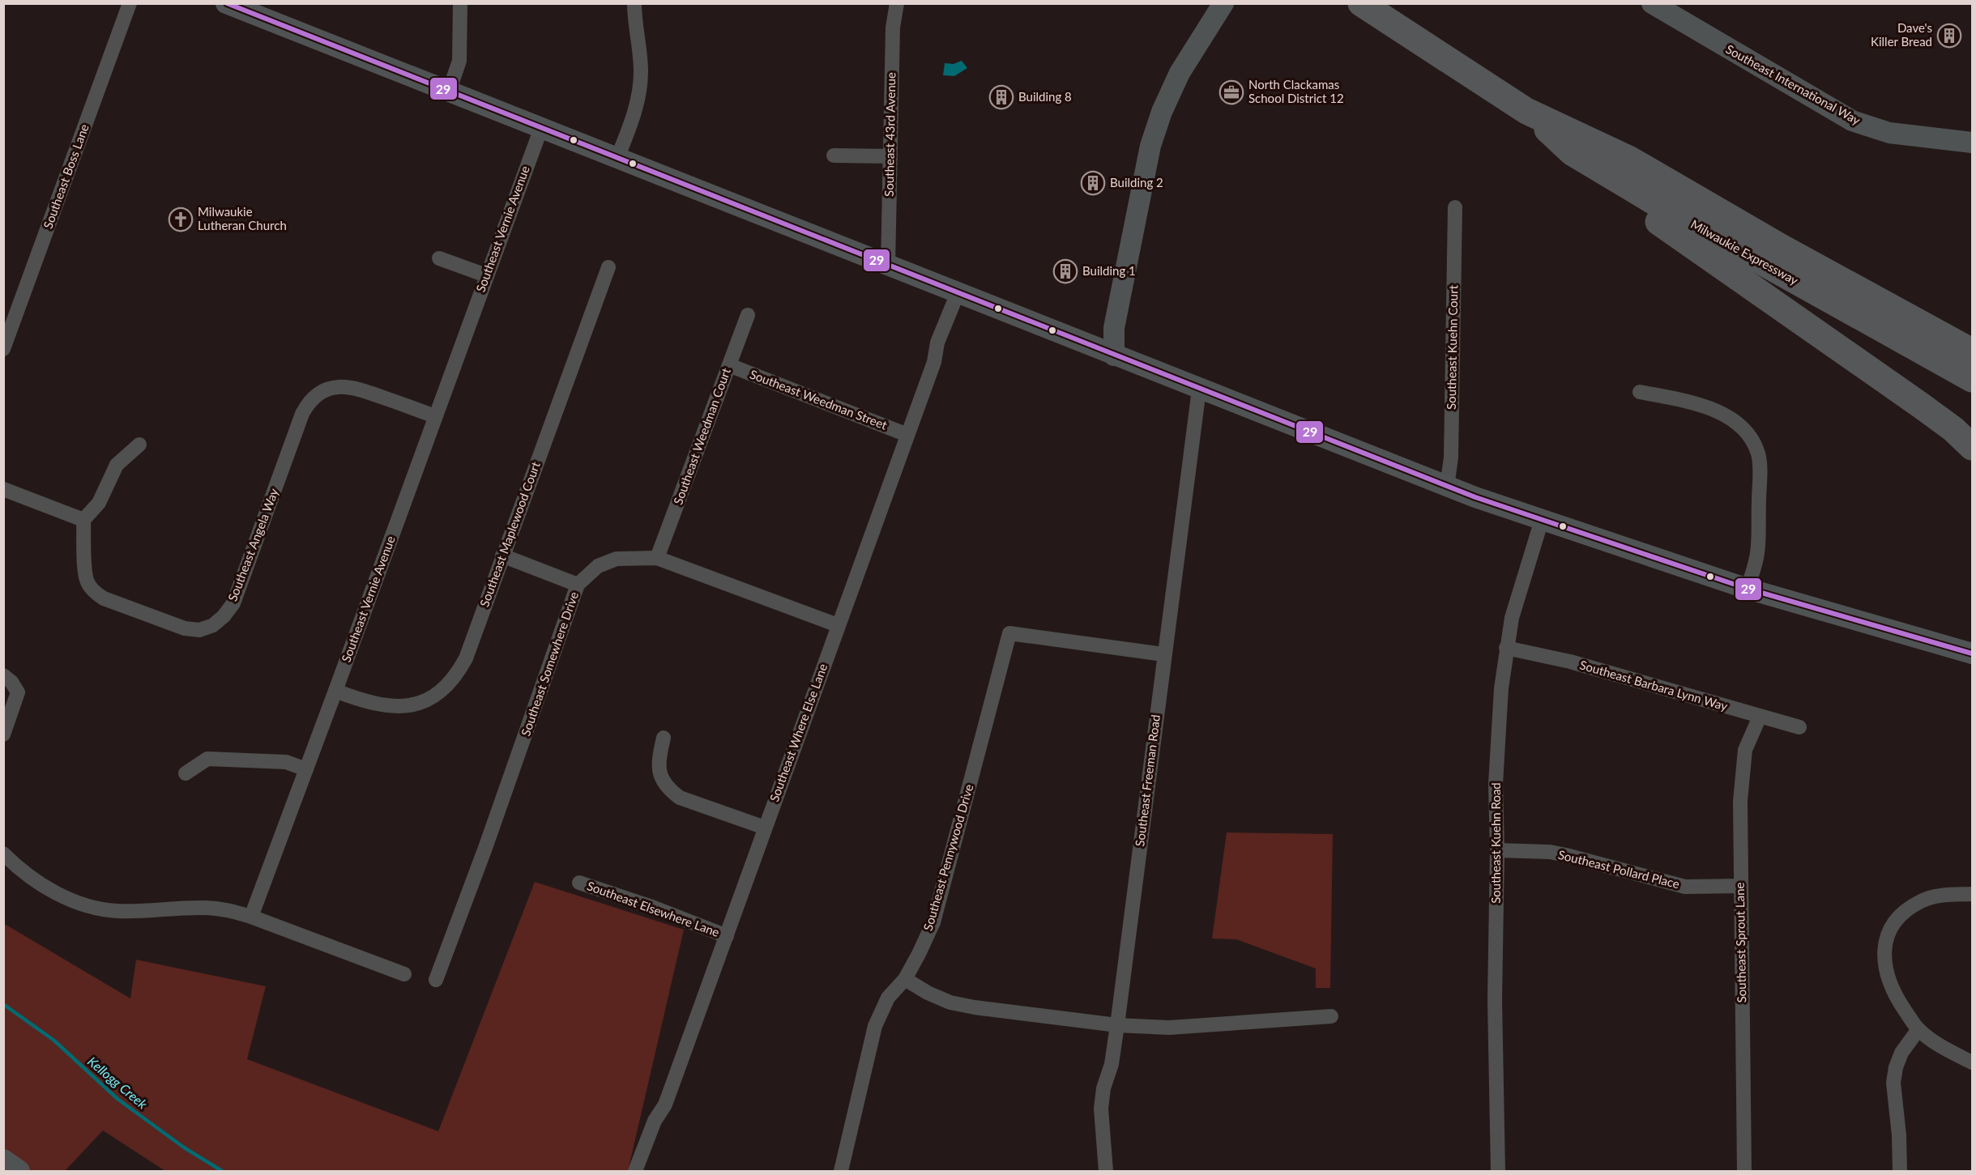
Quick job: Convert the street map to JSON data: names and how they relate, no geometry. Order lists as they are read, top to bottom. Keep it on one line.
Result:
{"streets":{"highway":["Milwaukie Expressway"],"main road":["Southeast International Way"],"street":["Southeast 43rd Avenue","Southeast Boss Lane","Southeast Vernie Avenue","Southeast Kuehn Court","Southeast Weedman Street","Southeast Weedman Court","Southeast Maplewood Court","Southeast Angela Way","Southeast Somewhere Drive","Southeast Barbara Lynn Way","Southeast Where Else Lane","Southeast Freeman Road","Southeast Kuehn Road","Southeast Pennywood Drive","Southeast Pollard Place","Southeast Elsewhere Lane","Southeast Sprout Lane"]},"crossings":[["Southeast Vernie Avenue","Southeast Maplewood Court"],["Southeast Vernie Avenue","Southeast Angela Way"],["Southeast Weedman Street","Southeast Weedman Court"],["Southeast Weedman Street","Southeast Where Else Lane"],["Southeast Weedman Court","Southeast Somewhere Drive"],["Southeast Somewhere Drive","Southeast Where Else Lane"],["Southeast Barbara Lynn Way","Southeast Kuehn Road"],["Southeast Barbara Lynn Way","Southeast Sprout Lane"],["Southeast Where Else Lane","Southeast Elsewhere Lane"],["Southeast Freeman Road","Southeast Pennywood Drive"],["Southeast Kuehn Road","Southeast Pollard Place"],["Southeast Pollard Place","Southeast Sprout Lane"]],"water":["Kellogg Creek"],"places":{"building":["Dave's Killer Bread","Building 8","Building 2","Building 1"],"office":["North Clackamas School District 12"],"church":["Milwaukie Lutheran Church"]},"lines":["transit line 29"]}
